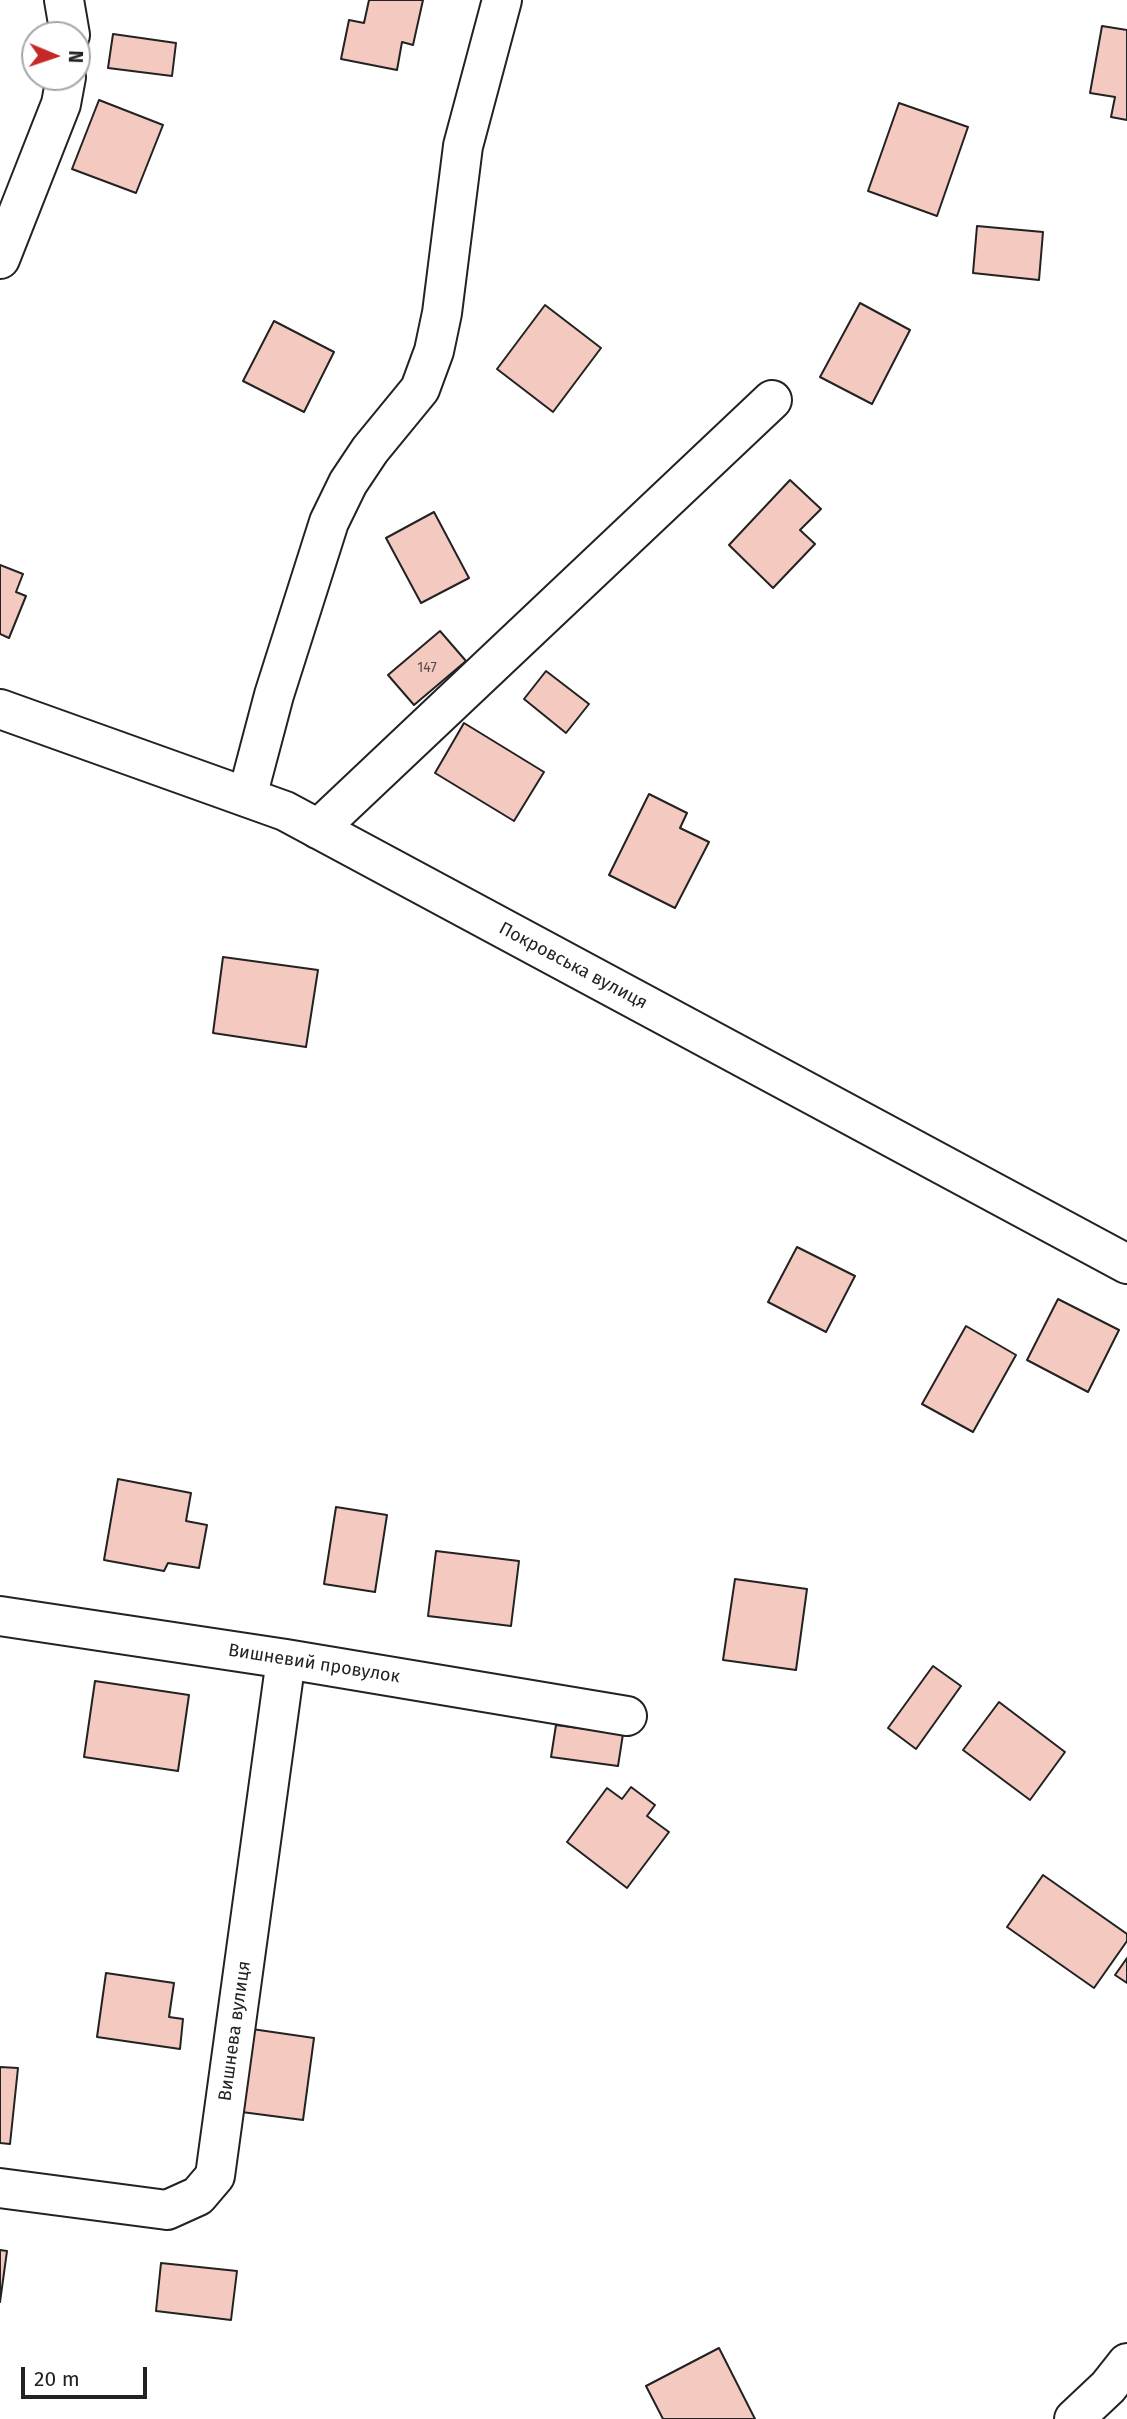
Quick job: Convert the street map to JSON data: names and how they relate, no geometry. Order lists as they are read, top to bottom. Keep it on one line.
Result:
{"streets":{"street":["Покровська вулиця","Вишневий провулок","Вишнева вулиця"]},"crossings":[["Вишневий провулок","Вишнева вулиця"]],"house_numbers":["147"],"scale_bar":"20 m","north":"right"}
